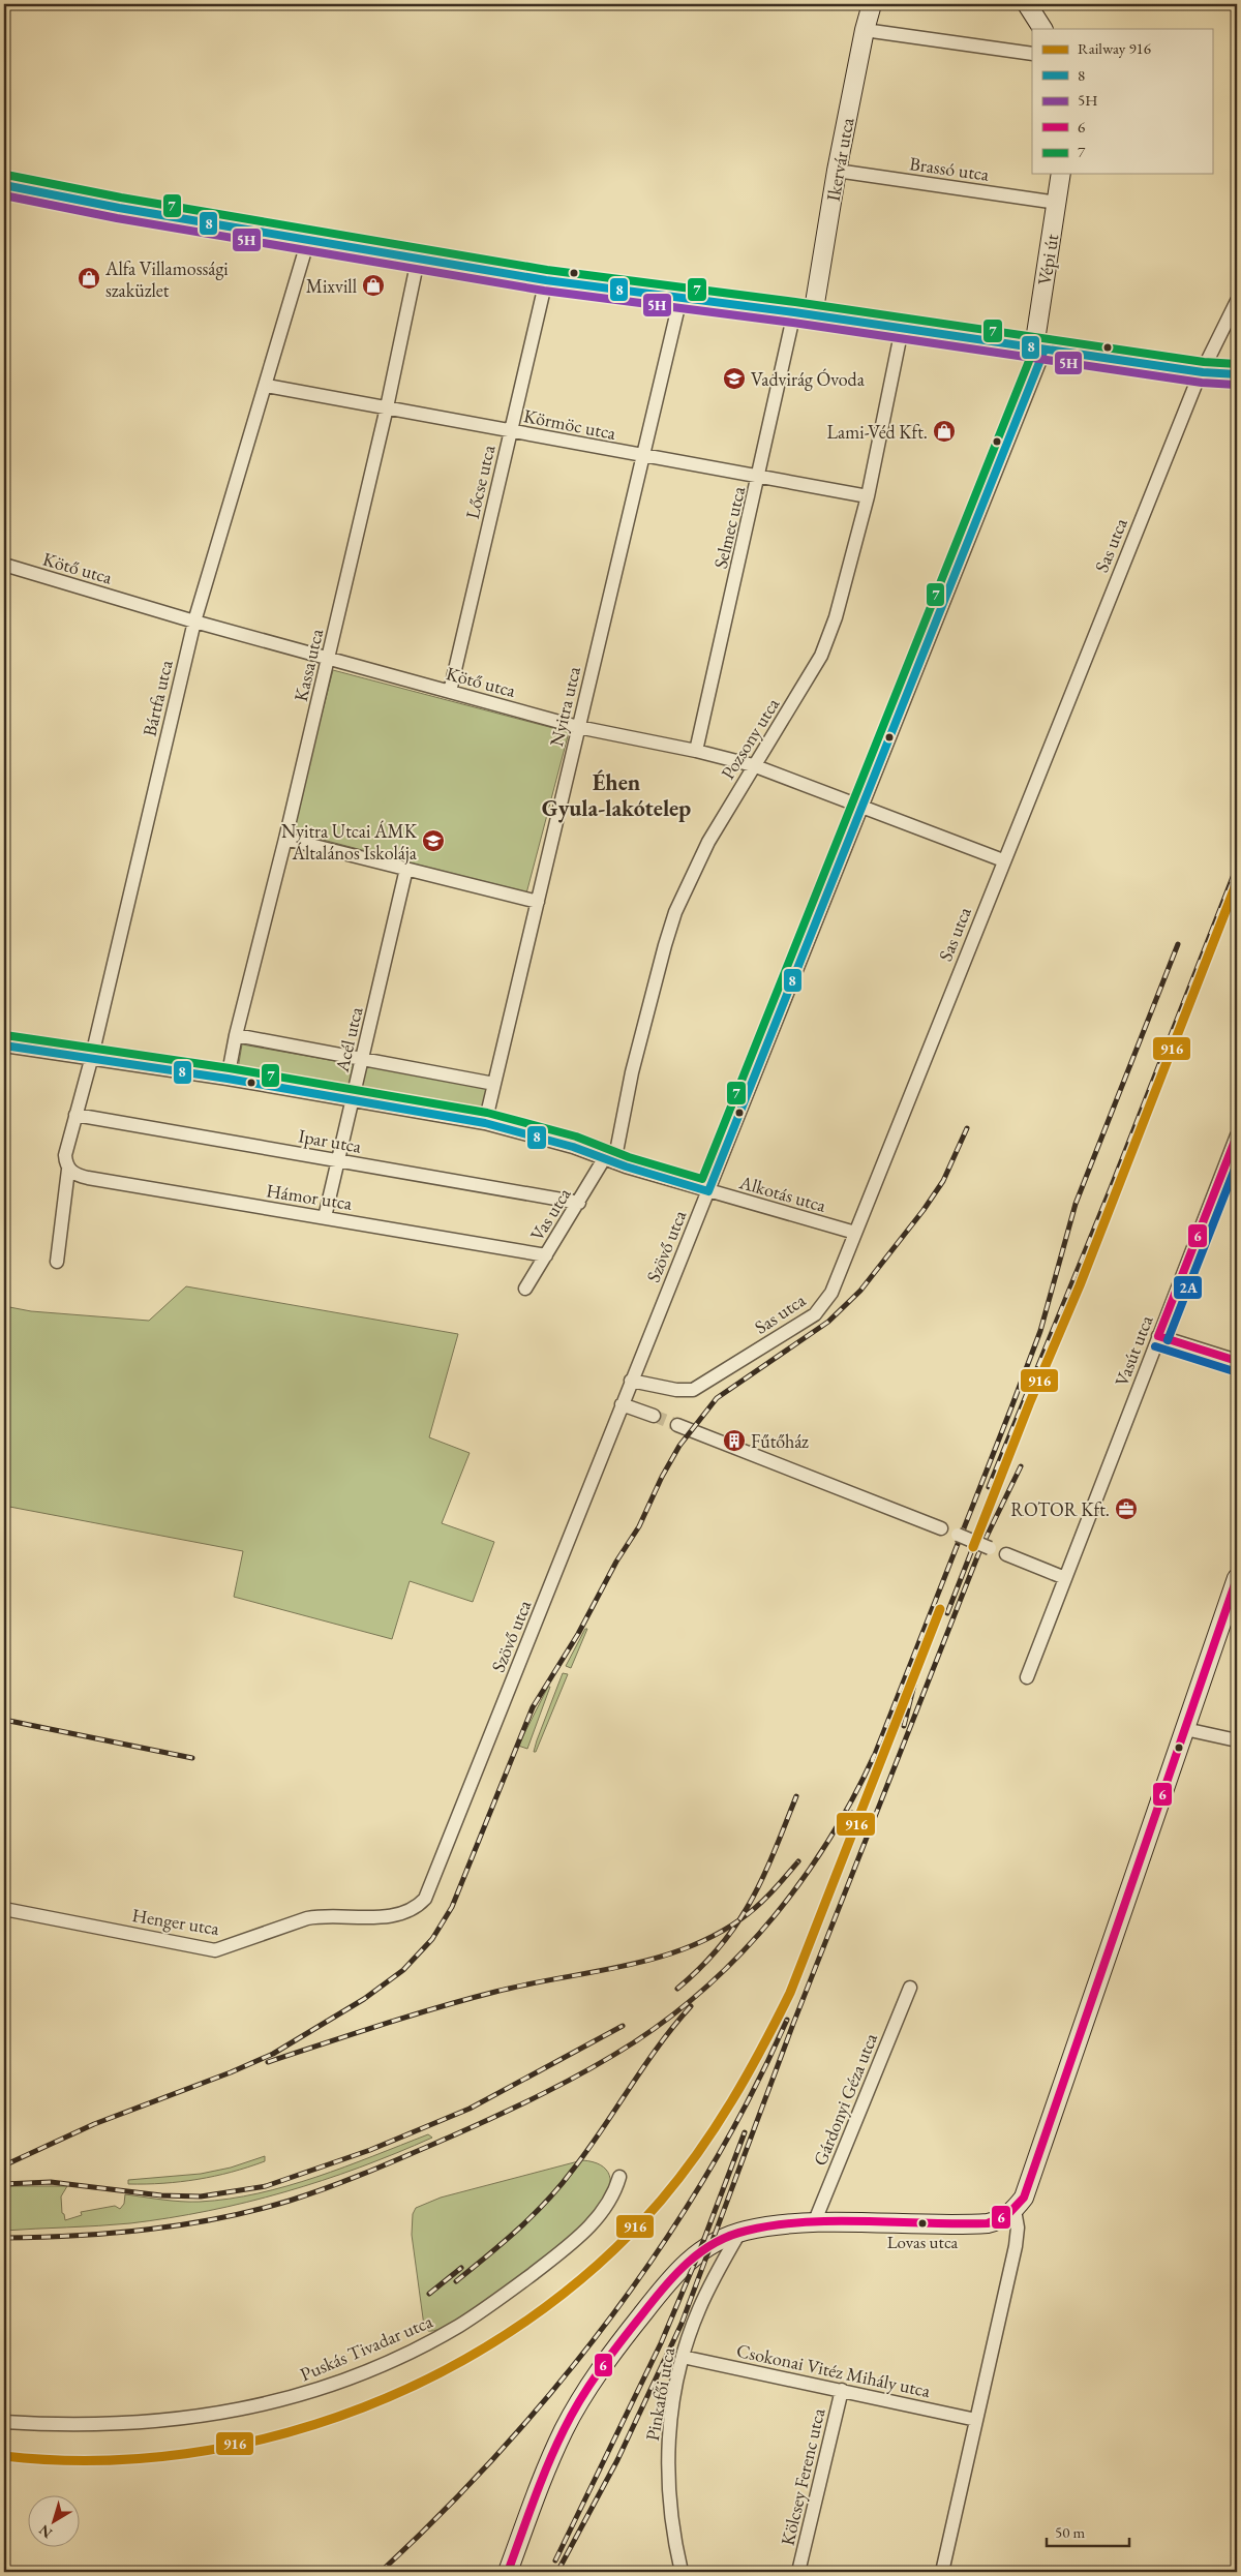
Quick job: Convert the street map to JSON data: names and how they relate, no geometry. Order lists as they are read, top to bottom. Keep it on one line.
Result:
{"streets":{"street":["Ikervár utca","Brassó utca","Vépi út","Körmöc utca","Lőcse utca","Selmec utca","Sas utca","Kötő utca","Kassa utca","Bártfa utca","Nyitra utca","Pozsony utca","Acél utca","Ipar utca","Alkotás utca","Hámor utca","Vas utca","Szövő utca","Vasút utca","Henger utca","Gárdonyi Géza utca","Puskás Tivadar utca","Csokonai Vitéz Mihály utca","Pinkafői utca","Kölcsey Ferenc utca"]},"crossings":[["Ikervár utca","Brassó utca"],["Brassó utca","Vépi út"],["Vépi út","Szövő utca"],["Körmöc utca","Lőcse utca"],["Körmöc utca","Selmec utca"],["Körmöc utca","Kassa utca"],["Körmöc utca","Bártfa utca"],["Körmöc utca","Nyitra utca"],["Körmöc utca","Pozsony utca"],["Lőcse utca","Kötő utca"],["Selmec utca","Kötő utca"],["Sas utca","Kötő utca"],["Sas utca","Alkotás utca"],["Sas utca","Szövő utca"],["Kötő utca","Kassa utca"],["Kötő utca","Bártfa utca"],["Kötő utca","Nyitra utca"],["Kötő utca","Pozsony utca"],["Kötő utca","Szövő utca"],["Kassa utca","Alkotás utca"],["Bártfa utca","Ipar utca"],["Bártfa utca","Alkotás utca"],["Bártfa utca","Hámor utca"],["Nyitra utca","Alkotás utca"],["Pozsony utca","Alkotás utca"],["Pozsony utca","Vas utca"],["Acél utca","Ipar utca"],["Acél utca","Alkotás utca"],["Acél utca","Hámor utca"],["Ipar utca","Vas utca"],["Alkotás utca","Vas utca"],["Alkotás utca","Szövő utca"],["Hámor utca","Vas utca"],["Szövő utca","Henger utca"],["Csokonai Vitéz Mihály utca","Pinkafői utca"],["Csokonai Vitéz Mihály utca","Kölcsey Ferenc utca"]],"districts":["Éhen Gyula-lakótelep"],"places":{"shop":["Alfa Villamossági szaküzlet","Mixvill","Lami-Véd Kft."],"school or university":["Vadvirág Óvoda","Nyitra Utcai ÁMK Általános Iskolája"],"building":["Fűtőház"],"office":["ROTOR Kft."],"other":["Lovas utca"]},"lines":["transit line 7","transit line 8","transit line 5H","rail line 916","transit line 6","transit line 2A"],"legend":["Railway 916","8","5H","6","7"],"scale_bar":"50 m","north":"bottom left"}
